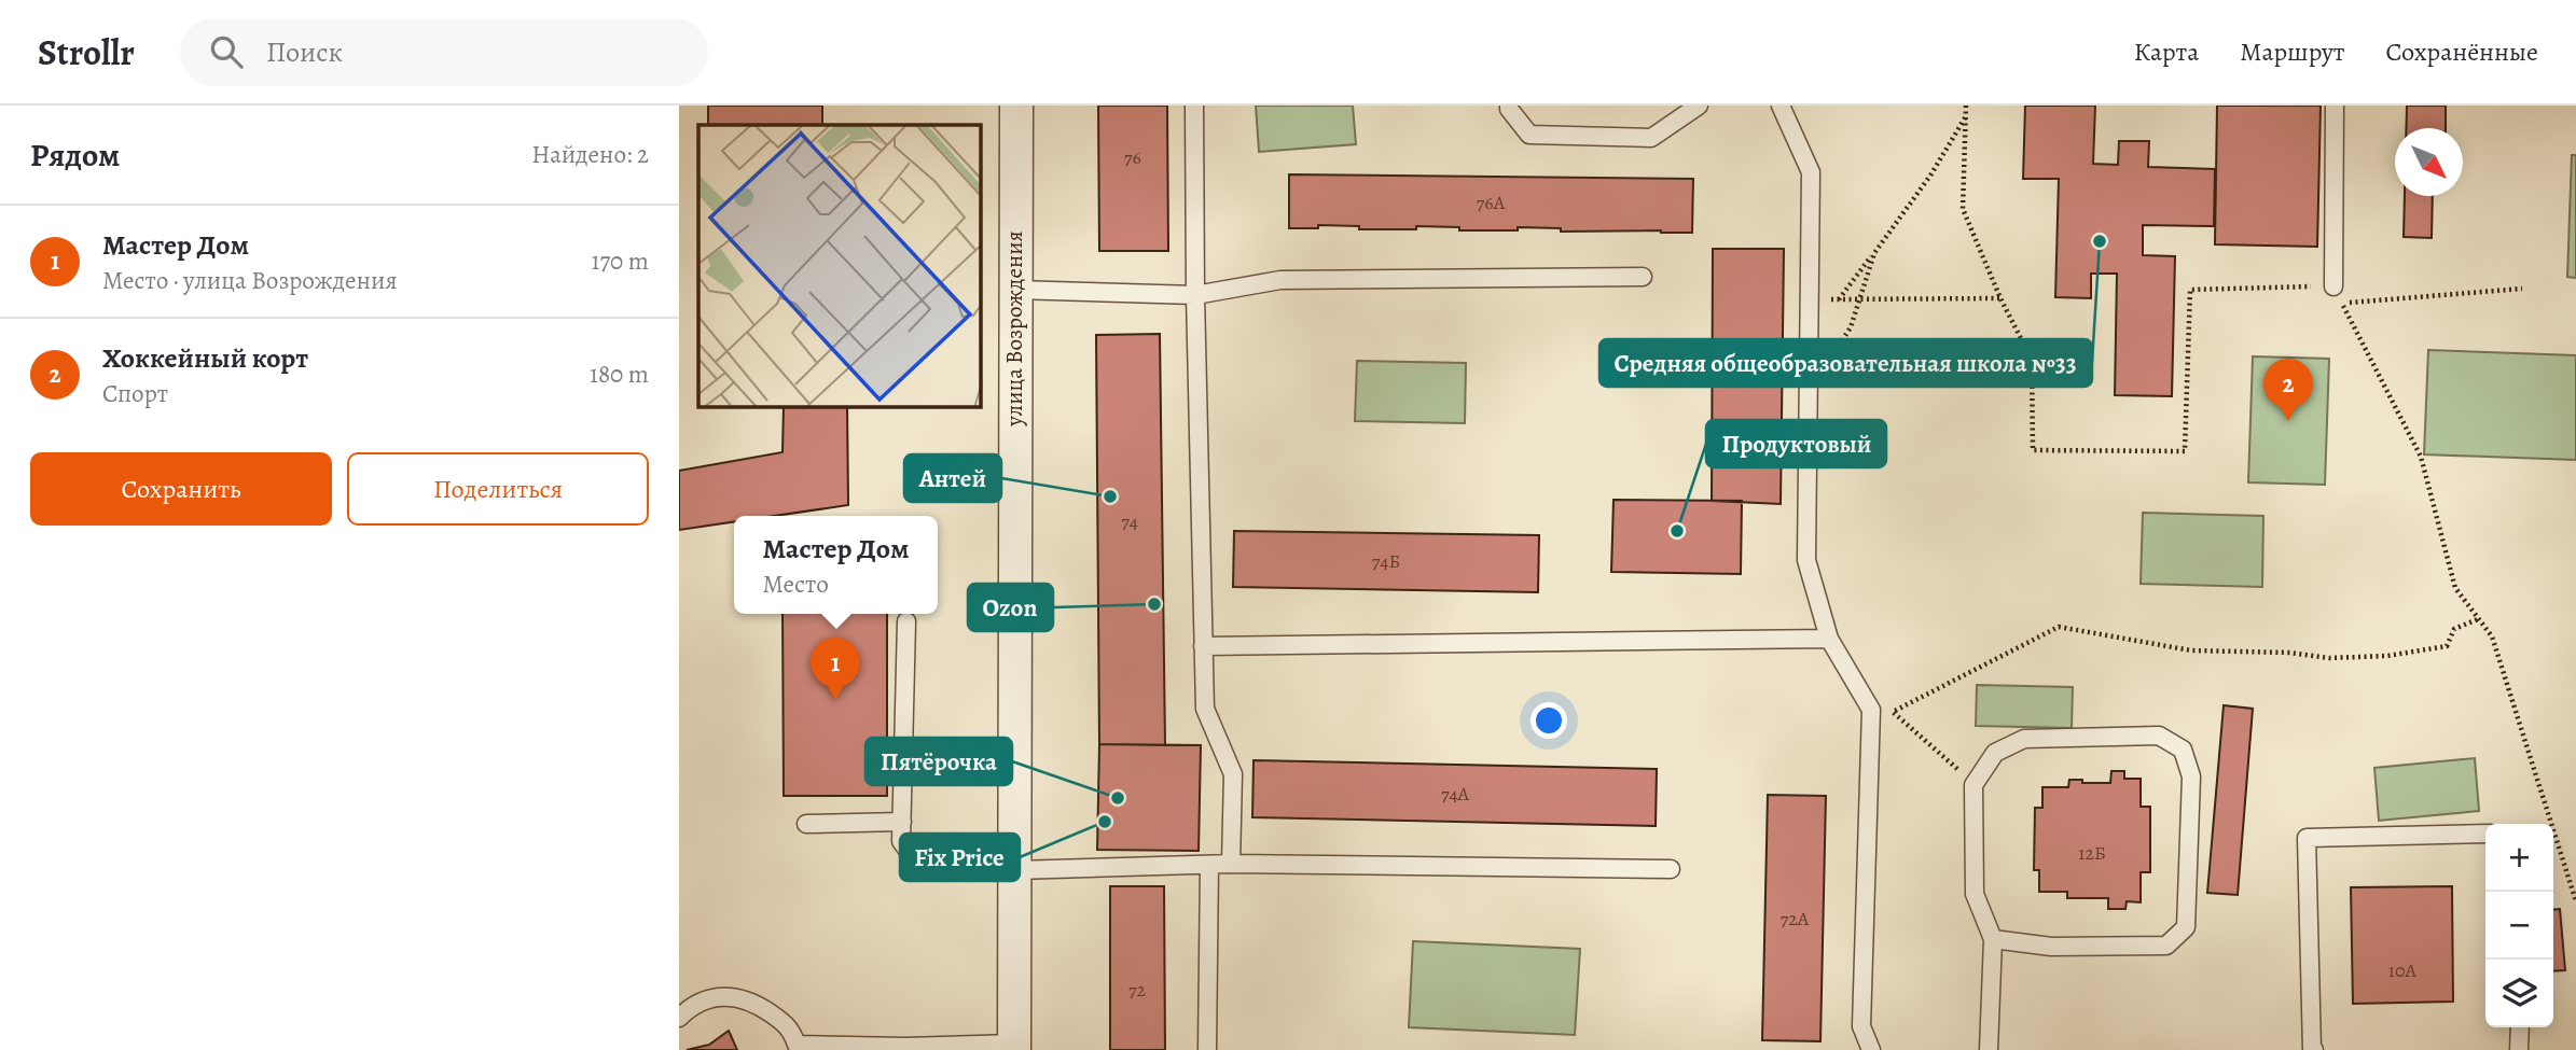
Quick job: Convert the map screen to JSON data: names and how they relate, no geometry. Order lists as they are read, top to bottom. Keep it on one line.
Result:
{"streets":{"street":["улица Возрождения"]},"places":["Средняя общеобразовательная школа №33","Антей","Продуктовый","Ozon","Пятёрочка","Fix Price"],"house_numbers":["76","76А","74","74Б","74А","12Б","72А","10А","72"],"north":"bottom right","page":{"header":"Strollr","search":"Поиск","nav":["Карта","Маршрут","Сохранённые"],"heading":["Рядом","Найдено: 2"],"list":[{"mark":"1","name":"Мастер Дом","note":"Место · улица Возрождения","value":"170 m"},{"mark":"2","name":"Хоккейный корт","note":"Спорт","value":"180 m"}],"pins":["2","1"],"buttons":["Сохранить","Поделиться"],"popup":["Мастер Дом","Место"],"map_buttons":["+","−"]}}
